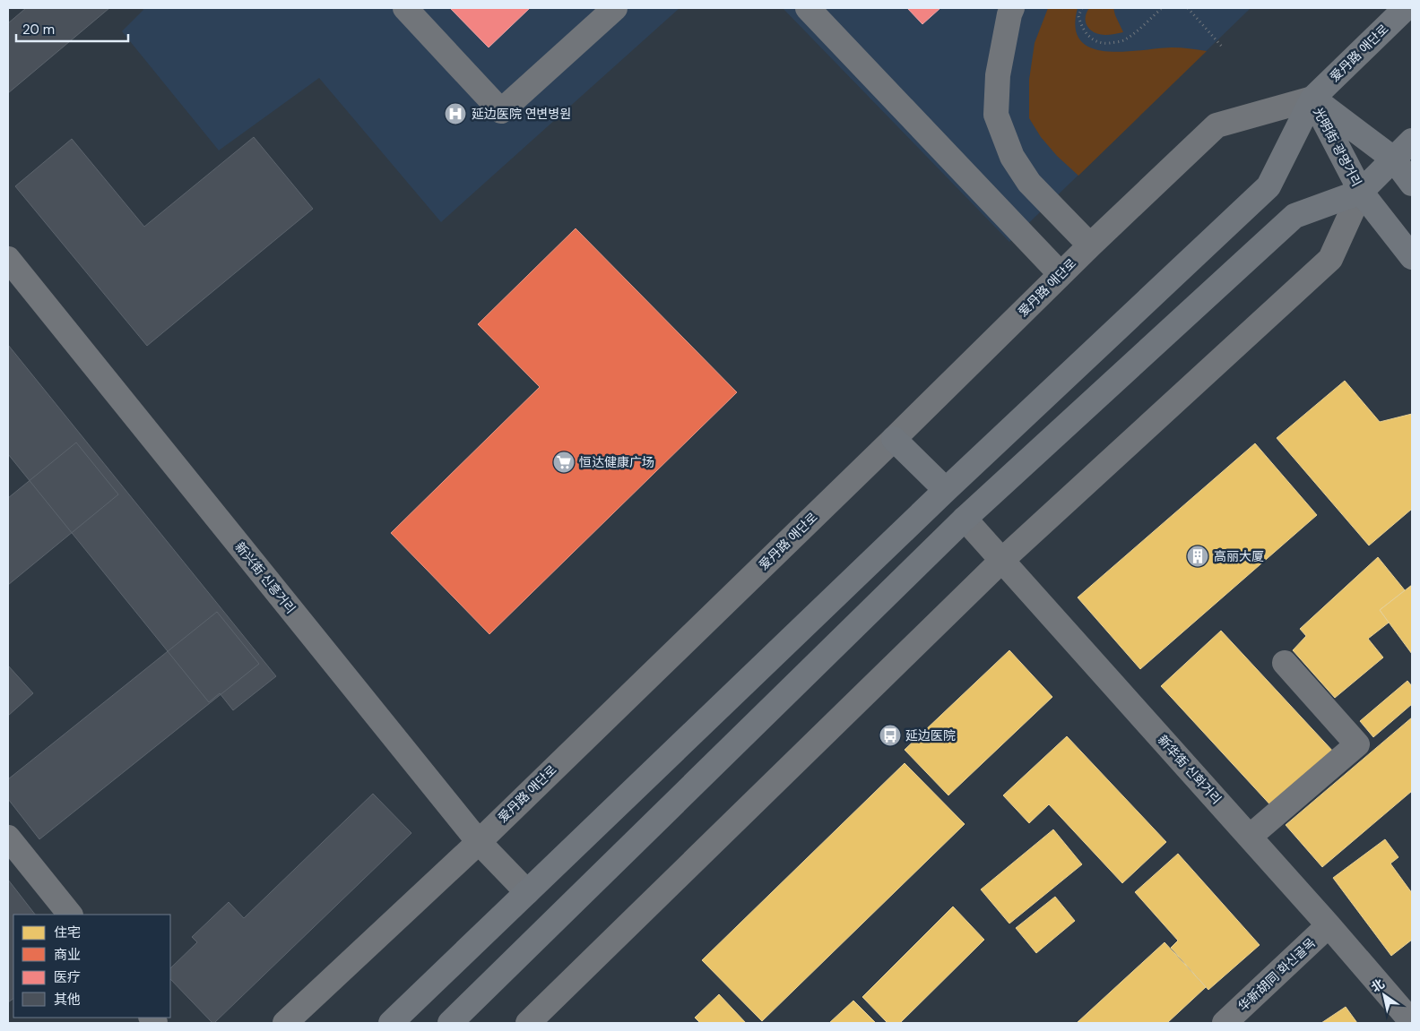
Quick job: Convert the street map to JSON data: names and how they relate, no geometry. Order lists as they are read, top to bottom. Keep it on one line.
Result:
{"streets":{"main road":["爱丹路 애단로","光明街 광명거리"],"street":["新兴街 신흥거리","新华街 신화거리","华新胡同 화신골목"]},"crossings":[["爱丹路 애단로","光明街 광명거리"],["爱丹路 애단로","新兴街 신흥거리"],["新华街 신화거리","华新胡同 화신골목"]],"places":{"hospital":["延边医院 연변병원"],"supermarket":["恒达健康广场"],"building":["高丽大厦"],"bus stop":["延边医院"]},"legend":["住宅","商业","医疗","其他"],"scale_bar":"20 m","north":"top left"}
